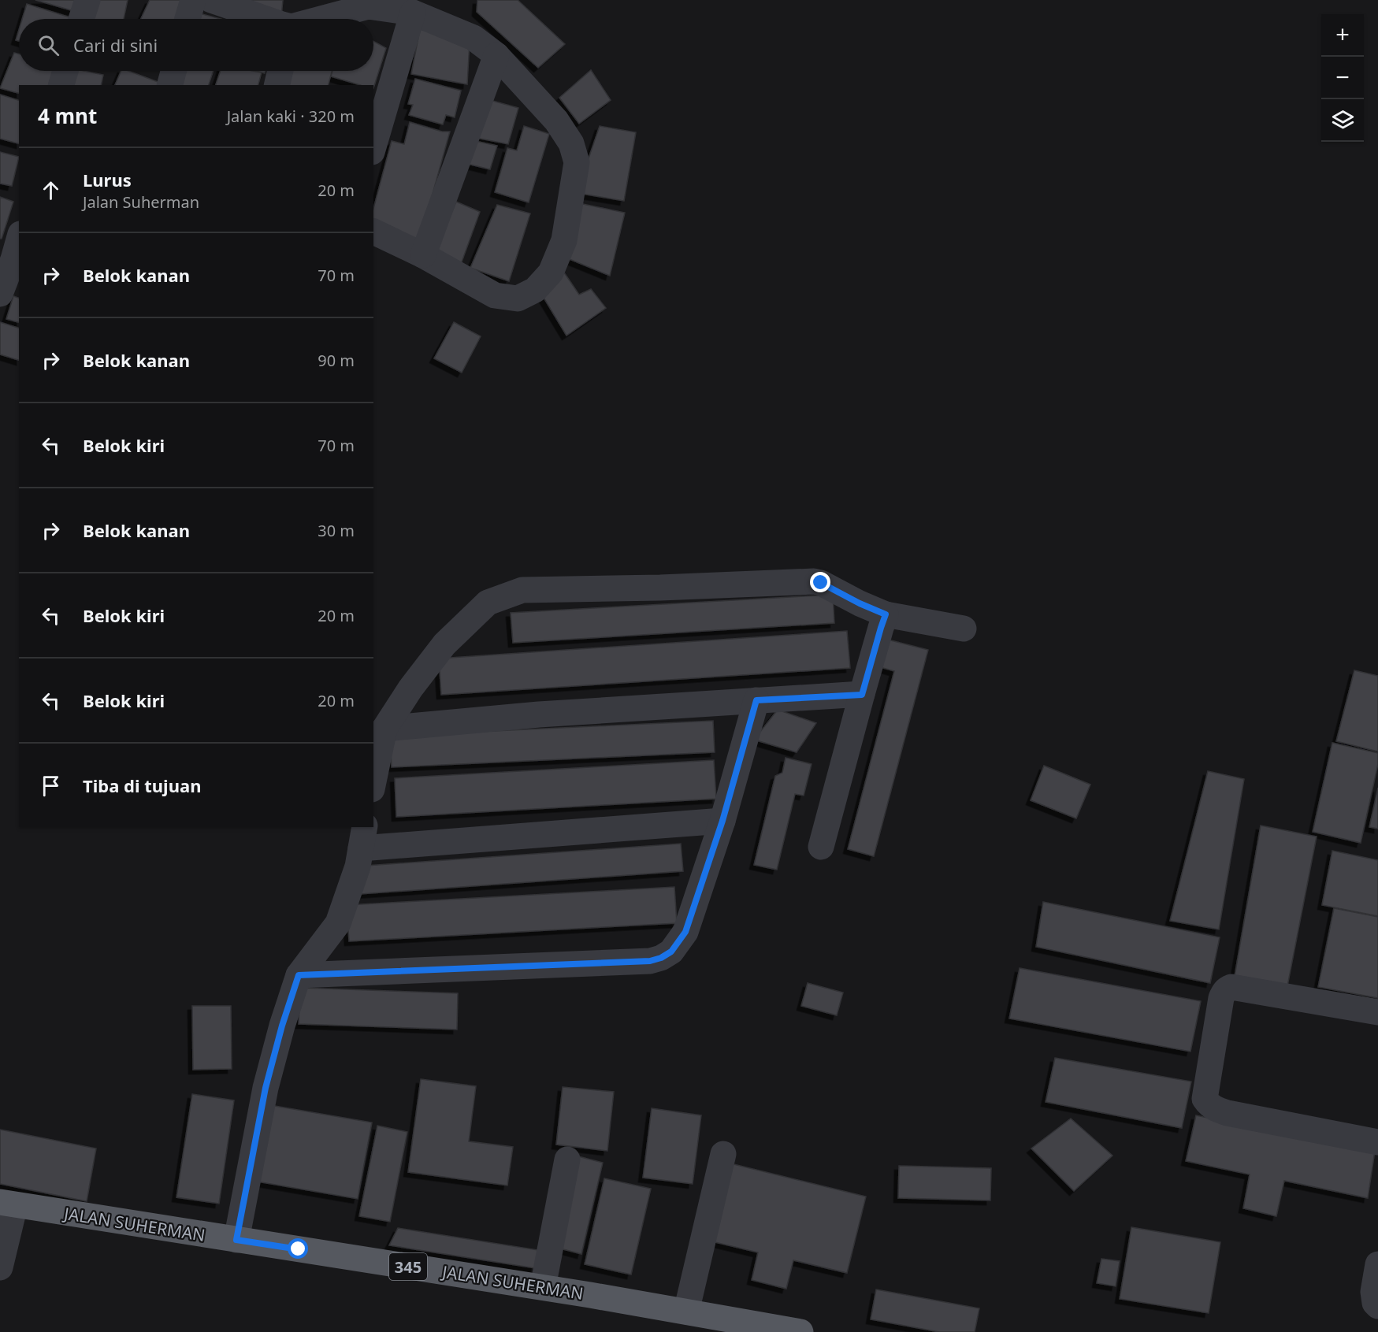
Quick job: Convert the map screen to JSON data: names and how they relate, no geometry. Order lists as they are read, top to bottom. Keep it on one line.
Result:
{"streets":{"main road":["JALAN SUHERMAN","345"]},"page":{"map_buttons":["+","−"],"search":"Cari di sini","heading":["4 mnt","Jalan kaki · 320 m"],"list":[["Lurus","Jalan Suherman","20 m"],["Belok kanan","70 m"],["Belok kanan","90 m"],["Belok kiri","70 m"],["Belok kanan","30 m"],["Belok kiri","20 m"],["Belok kiri","20 m"],"Tiba di tujuan"]}}
